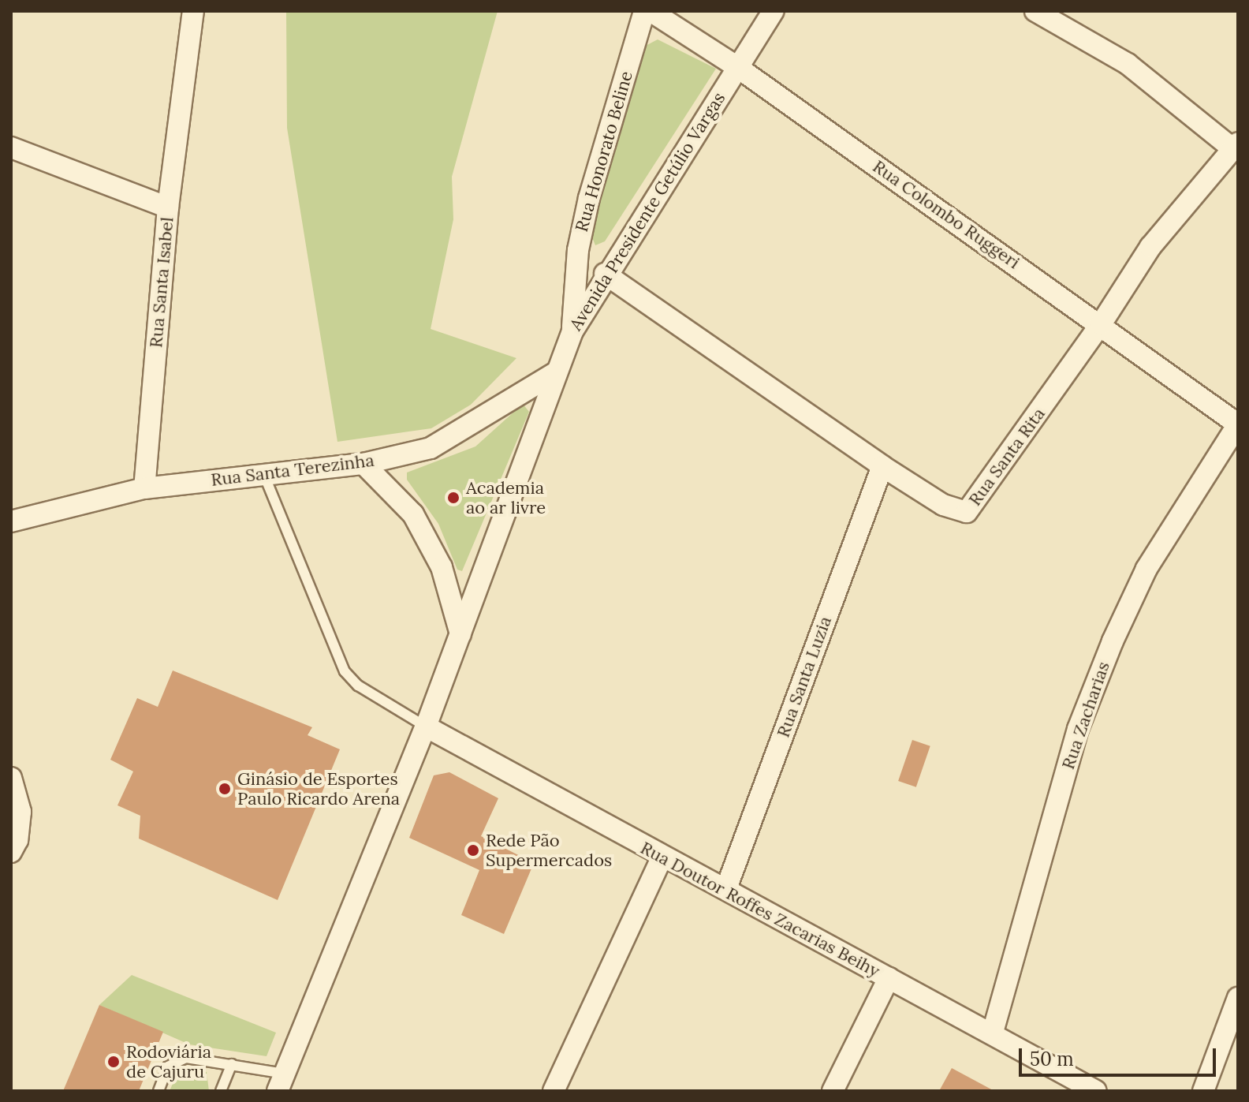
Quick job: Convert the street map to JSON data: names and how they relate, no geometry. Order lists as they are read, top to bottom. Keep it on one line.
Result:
{"streets":{"street":["Rua Honorato Beline","Avenida Presidente Getúlio Vargas","Rua Colombo Ruggeri","Rua Santa Isabel","Rua Santa Rita","Rua Santa Terezinha","Rua Santa Luzia","Rua Zacharias","Rua Doutor Roffes Zacarias Beihy"]},"crossings":[["Rua Honorato Beline","Avenida Presidente Getúlio Vargas"],["Avenida Presidente Getúlio Vargas","Rua Colombo Ruggeri"],["Avenida Presidente Getúlio Vargas","Rua Santa Rita"],["Avenida Presidente Getúlio Vargas","Rua Santa Terezinha"],["Avenida Presidente Getúlio Vargas","Rua Doutor Roffes Zacarias Beihy"],["Rua Colombo Ruggeri","Rua Santa Rita"],["Rua Colombo Ruggeri","Rua Zacharias"],["Rua Santa Isabel","Rua Santa Terezinha"],["Rua Santa Rita","Rua Santa Luzia"],["Rua Santa Luzia","Rua Doutor Roffes Zacarias Beihy"],["Rua Zacharias","Rua Doutor Roffes Zacarias Beihy"]],"places":["Academia ao ar livre","Ginásio de Esportes Paulo Ricardo Arena","Rede Pão Supermercados","Rodoviária de Cajuru"],"scale_bar":"50 m"}
